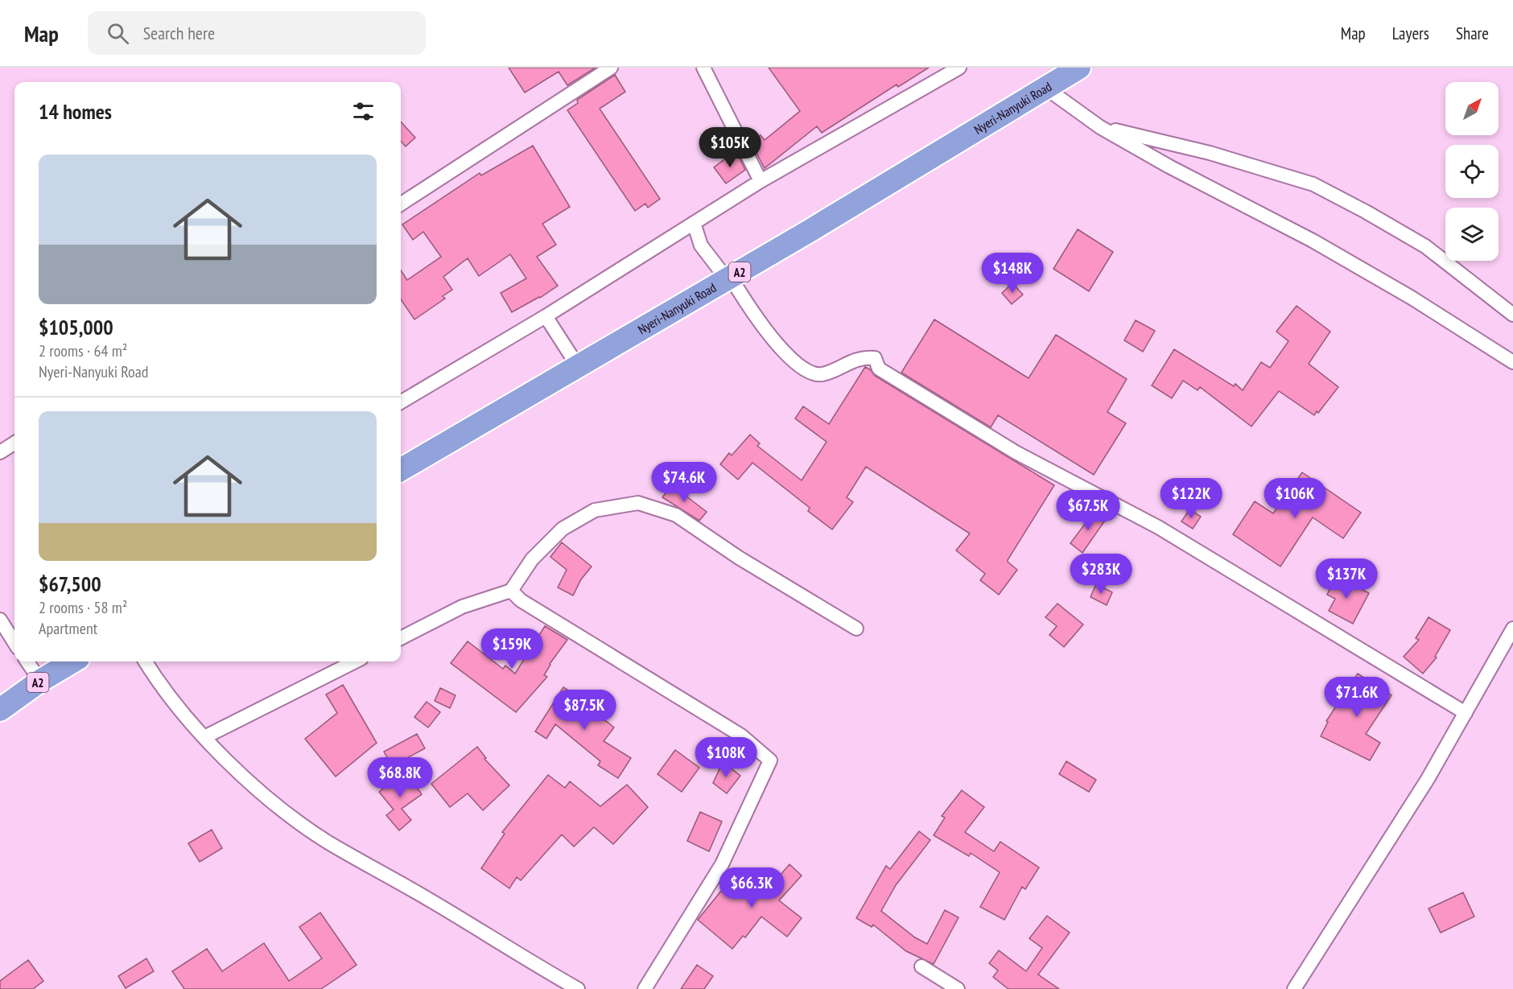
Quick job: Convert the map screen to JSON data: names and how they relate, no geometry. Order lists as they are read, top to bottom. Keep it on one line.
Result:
{"streets":{"highway":["Nyeri-Nanyuki Road","A2"]},"north":"top right","page":{"header":"Map","search":"Search here","nav":["Map","Layers","Share"],"heading":"14 homes","price":["$105K","$148K","$74.6K","$122K","$106K","$67.5K","$283K","$137K","$159K","$71.6K","$87.5K","$108K","$68.8K","$66.3K"],"list":[{"name":"$105,000","note":"2 rooms · 64 m² · Nyeri-Nanyuki Road"},{"name":"$67,500","note":"2 rooms · 58 m² · Apartment"}]}}
